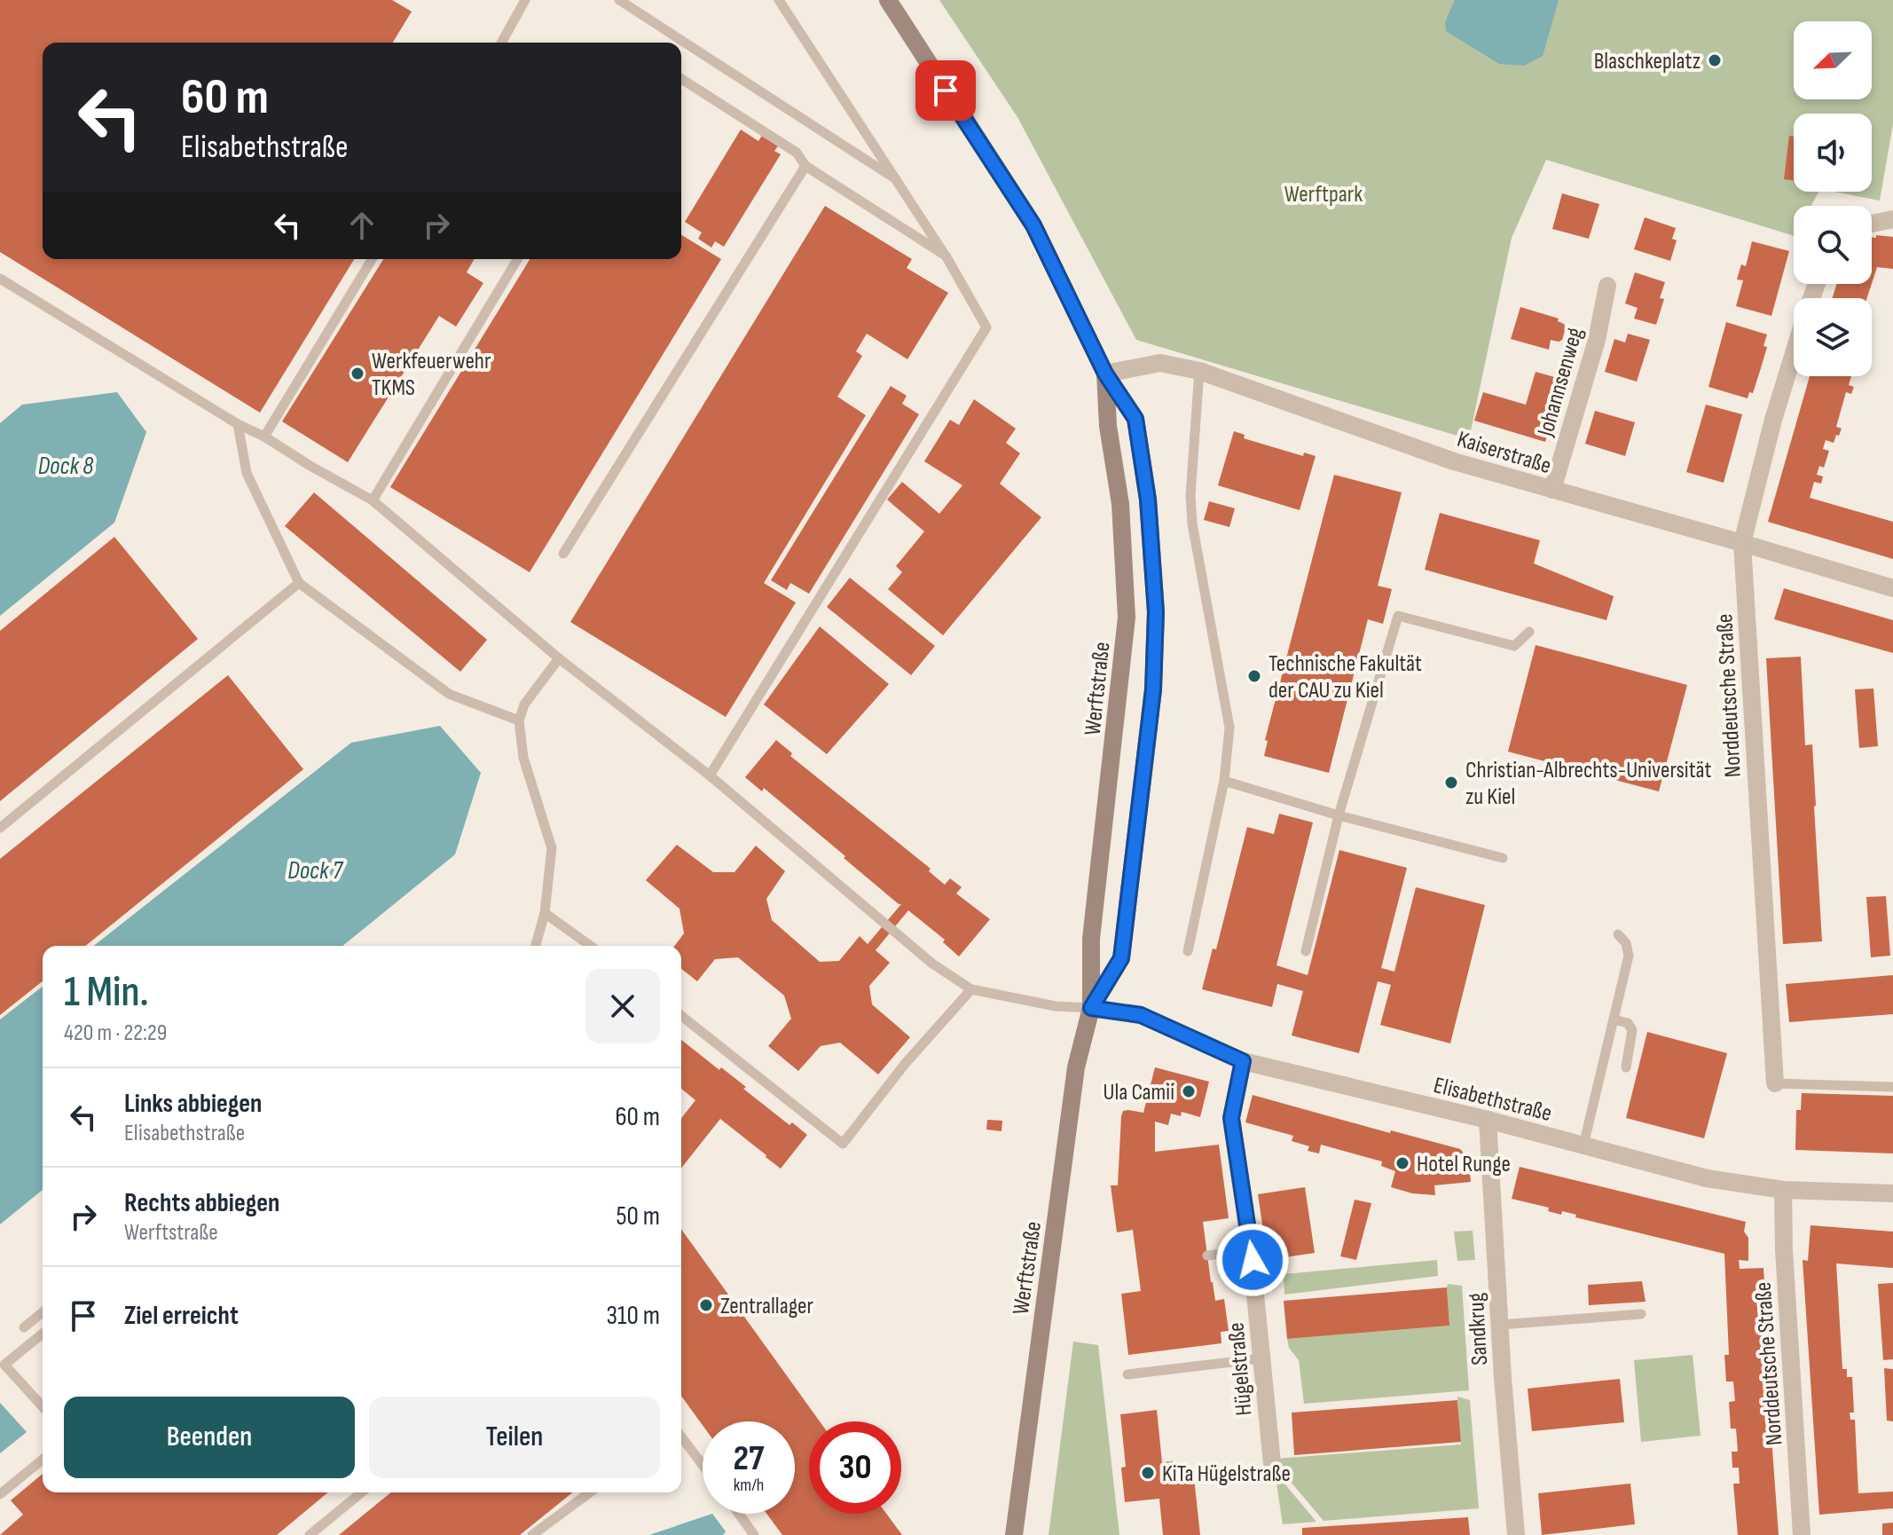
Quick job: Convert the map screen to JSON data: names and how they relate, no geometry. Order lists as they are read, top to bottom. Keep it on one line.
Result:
{"streets":{"main road":["Werftstraße"],"street":["Johannsenweg","Kaiserstraße","Norddeutsche Straße","Elisabethstraße","Sandkrug","Hügelstraße"]},"crossings":[["Johannsenweg","Kaiserstraße"],["Kaiserstraße","Werftstraße"],["Kaiserstraße","Norddeutsche Straße"],["Werftstraße","Elisabethstraße"],["Norddeutsche Straße","Elisabethstraße"],["Elisabethstraße","Sandkrug"],["Elisabethstraße","Hügelstraße"]],"water":["Dock 8","Dock 7"],"parks":["Werftpark"],"places":["Blaschkeplatz","Werkfeuerwehr TKMS","Technische Fakultät der CAU zu Kiel","Christian-Albrechts-Universität zu Kiel","Ula Camii","Hotel Runge","Zentrallager","KiTa Hügelstraße"],"north":"bottom left","page":{"turn":["60 m","Elisabethstraße"],"heading":["1 Min.","420 m · 22:29"],"list":[{"name":"Links abbiegen","note":"Elisabethstraße","value":"60 m"},{"name":"Rechts abbiegen","note":"Werftstraße","value":"50 m"},{"name":"Ziel erreicht","value":"310 m"}],"buttons":["Beenden","Teilen"],"speed":"27 km/h","limit":"30"}}
